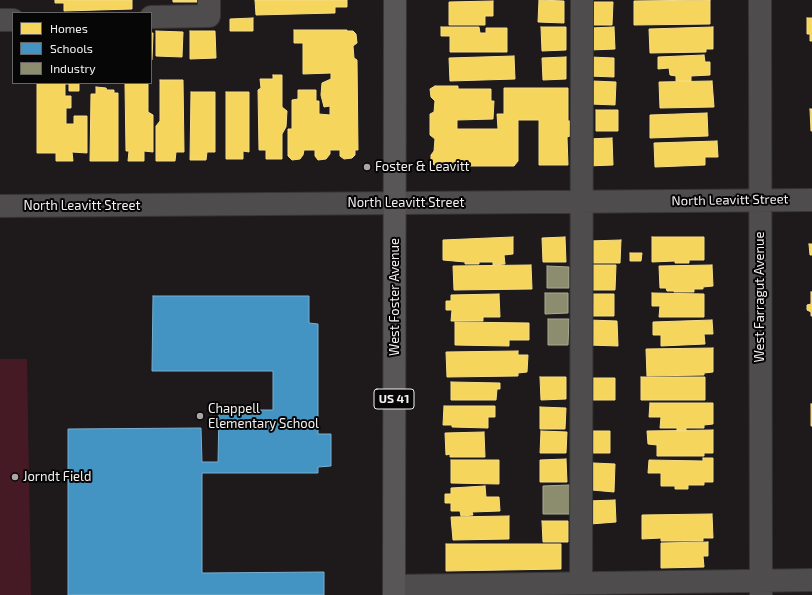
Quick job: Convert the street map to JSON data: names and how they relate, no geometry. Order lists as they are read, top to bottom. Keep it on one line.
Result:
{"streets":{"main road":["West Foster Avenue","US 41"],"street":["North Leavitt Street","West Farragut Avenue"]},"crossings":[["North Leavitt Street","West Foster Avenue"],["North Leavitt Street","West Farragut Avenue"]],"places":["Foster & Leavitt","Chappell Elementary School","Jorndt Field"],"legend":["Homes","Schools","Industry"]}
